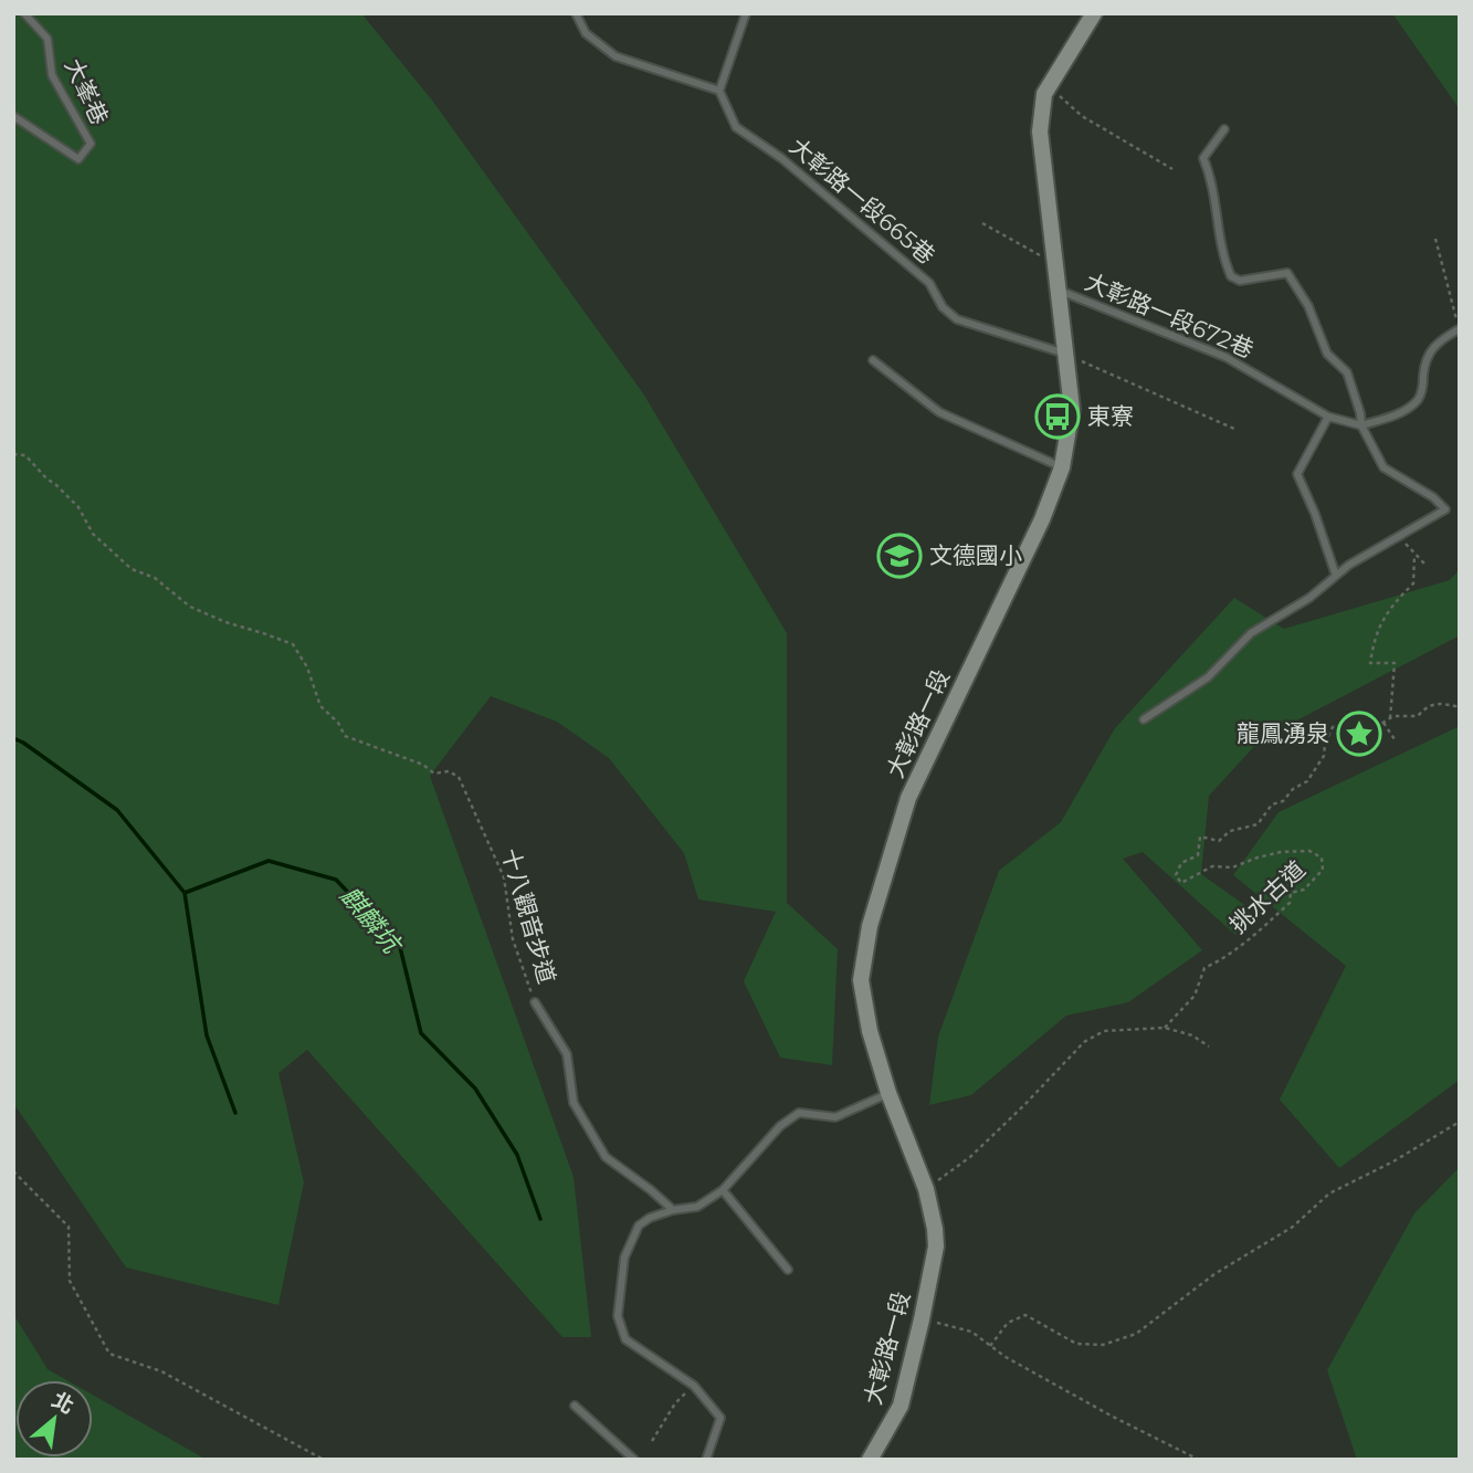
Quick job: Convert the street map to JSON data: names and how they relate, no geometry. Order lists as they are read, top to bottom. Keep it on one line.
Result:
{"streets":{"main road":["大彰路一段"],"lane":["大峯巷","大彰路一段665巷","大彰路一段672巷"],"path":["挑水古道","十八觀音步道"]},"crossings":[["大彰路一段665巷","大彰路一段"],["大彰路一段672巷","大彰路一段"]],"water":["麒麟坑"],"places":{"bus stop":["東寮"],"school or university":["文德國小"],"place":["龍鳳湧泉"]},"north":"top right"}
